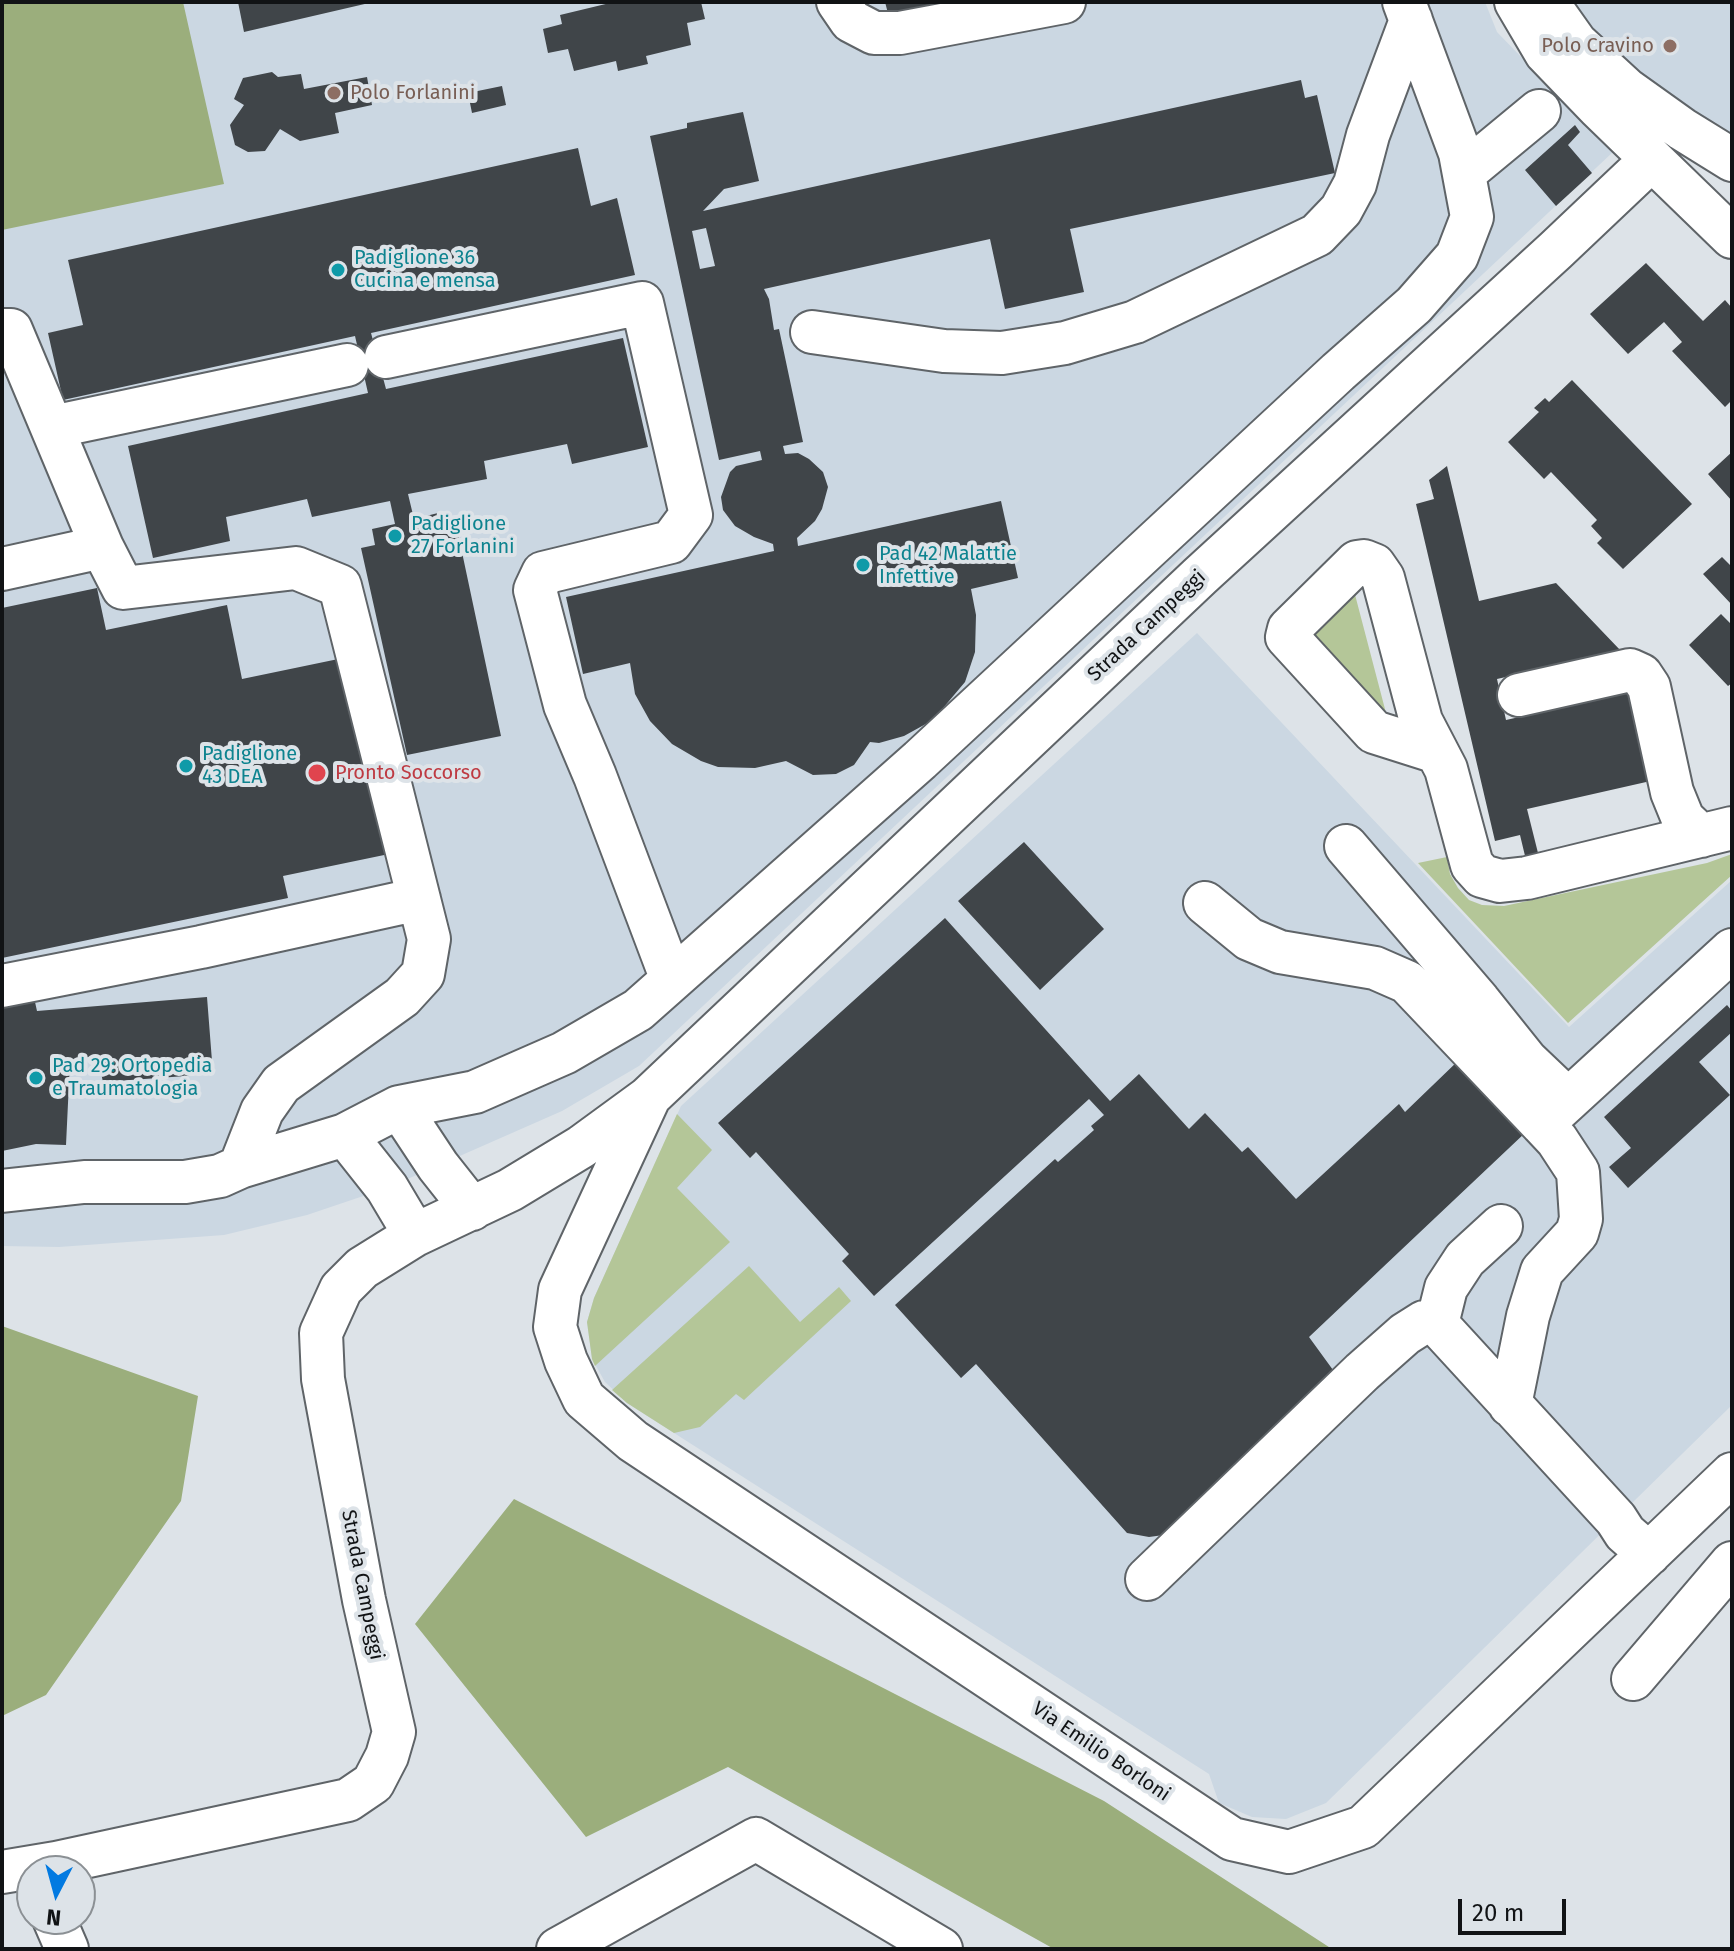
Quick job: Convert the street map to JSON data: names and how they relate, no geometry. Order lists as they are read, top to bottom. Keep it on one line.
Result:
{"streets":{"street":["Strada Campeggi","Via Emilio Borloni"]},"crossings":[["Strada Campeggi","Via Emilio Borloni"]],"places":["Polo Cravino","Polo Forlanini","Padiglione 36 Cucina e mensa","Padiglione 27 Forlanini","Pad 42 Malattie Infettive","Padiglione 43 DEA","Pronto Soccorso","Pad 29: Ortopedia e Traumatologia"],"scale_bar":"20 m","north":"bottom"}
